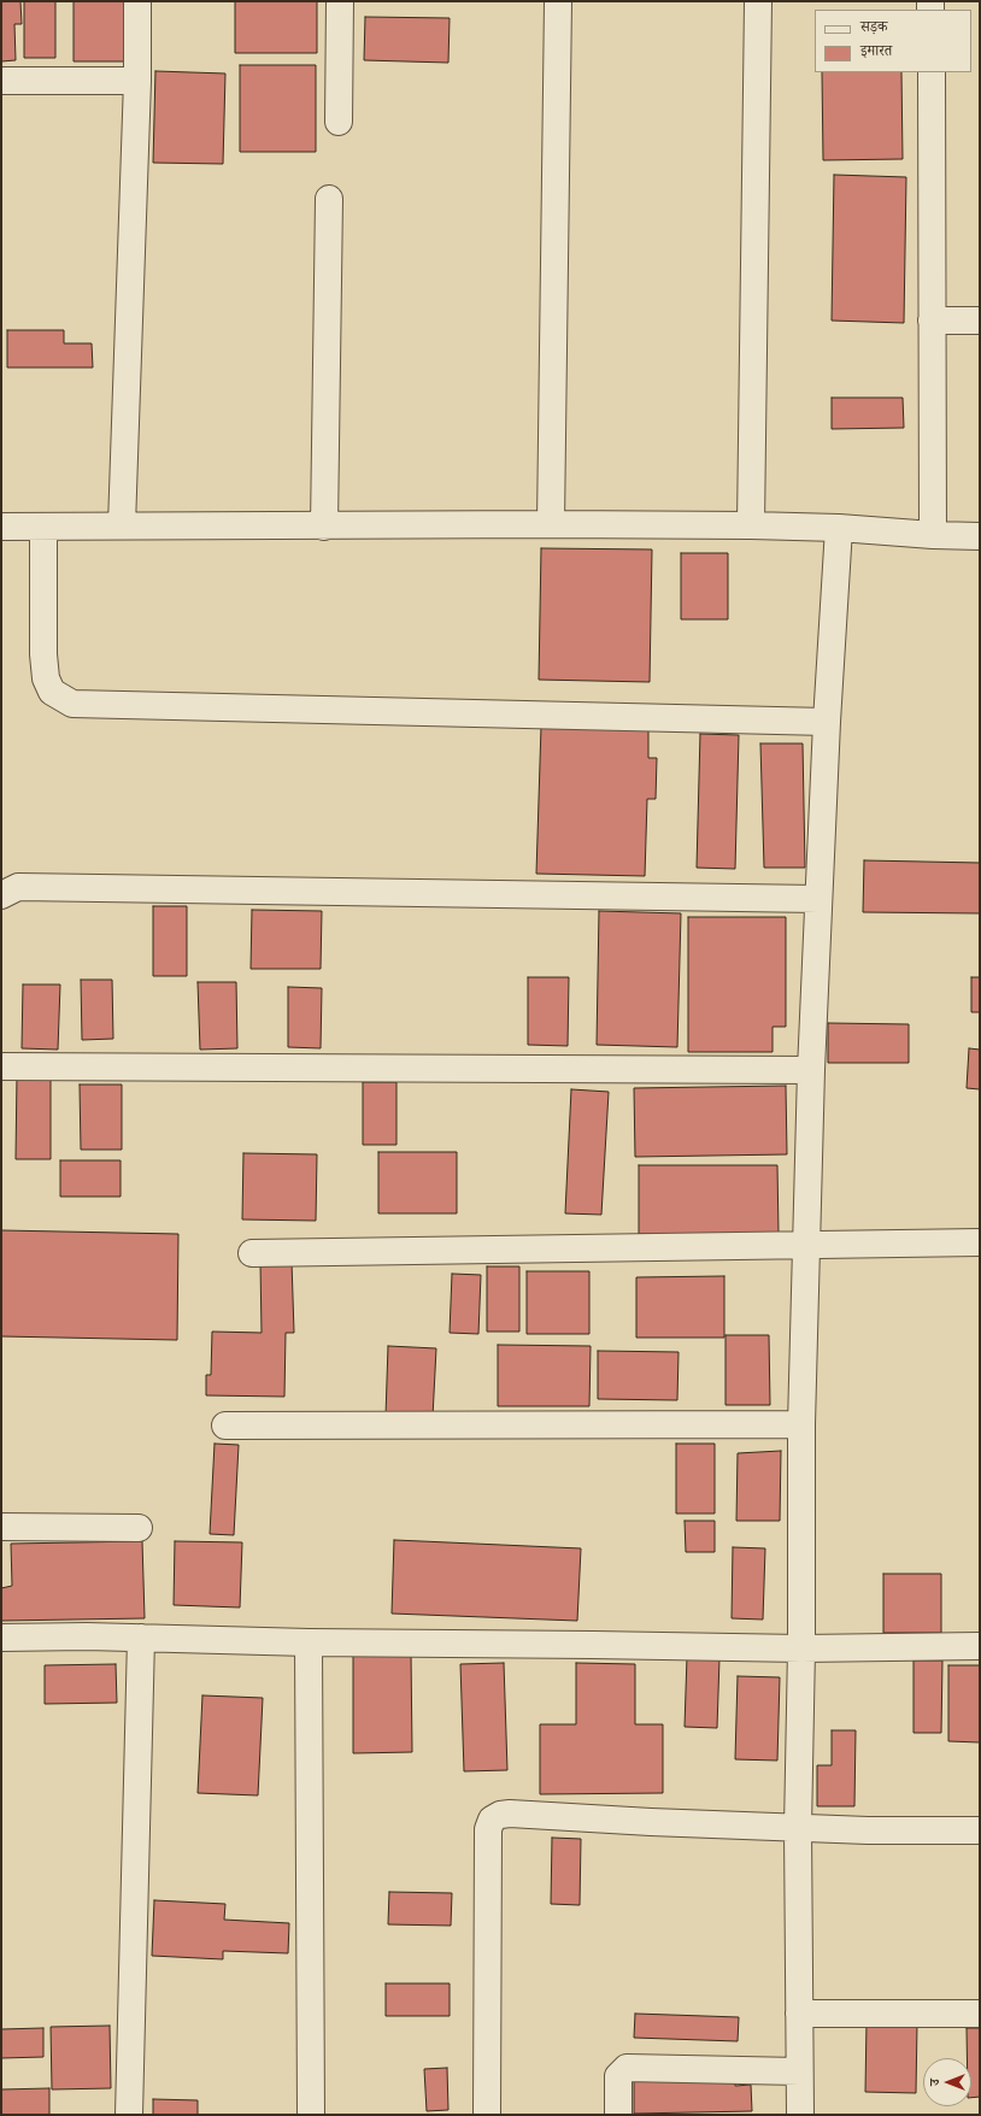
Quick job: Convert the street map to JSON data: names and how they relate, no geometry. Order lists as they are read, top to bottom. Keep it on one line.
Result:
{"legend":["सड़क","इमारत"],"north":"left"}
